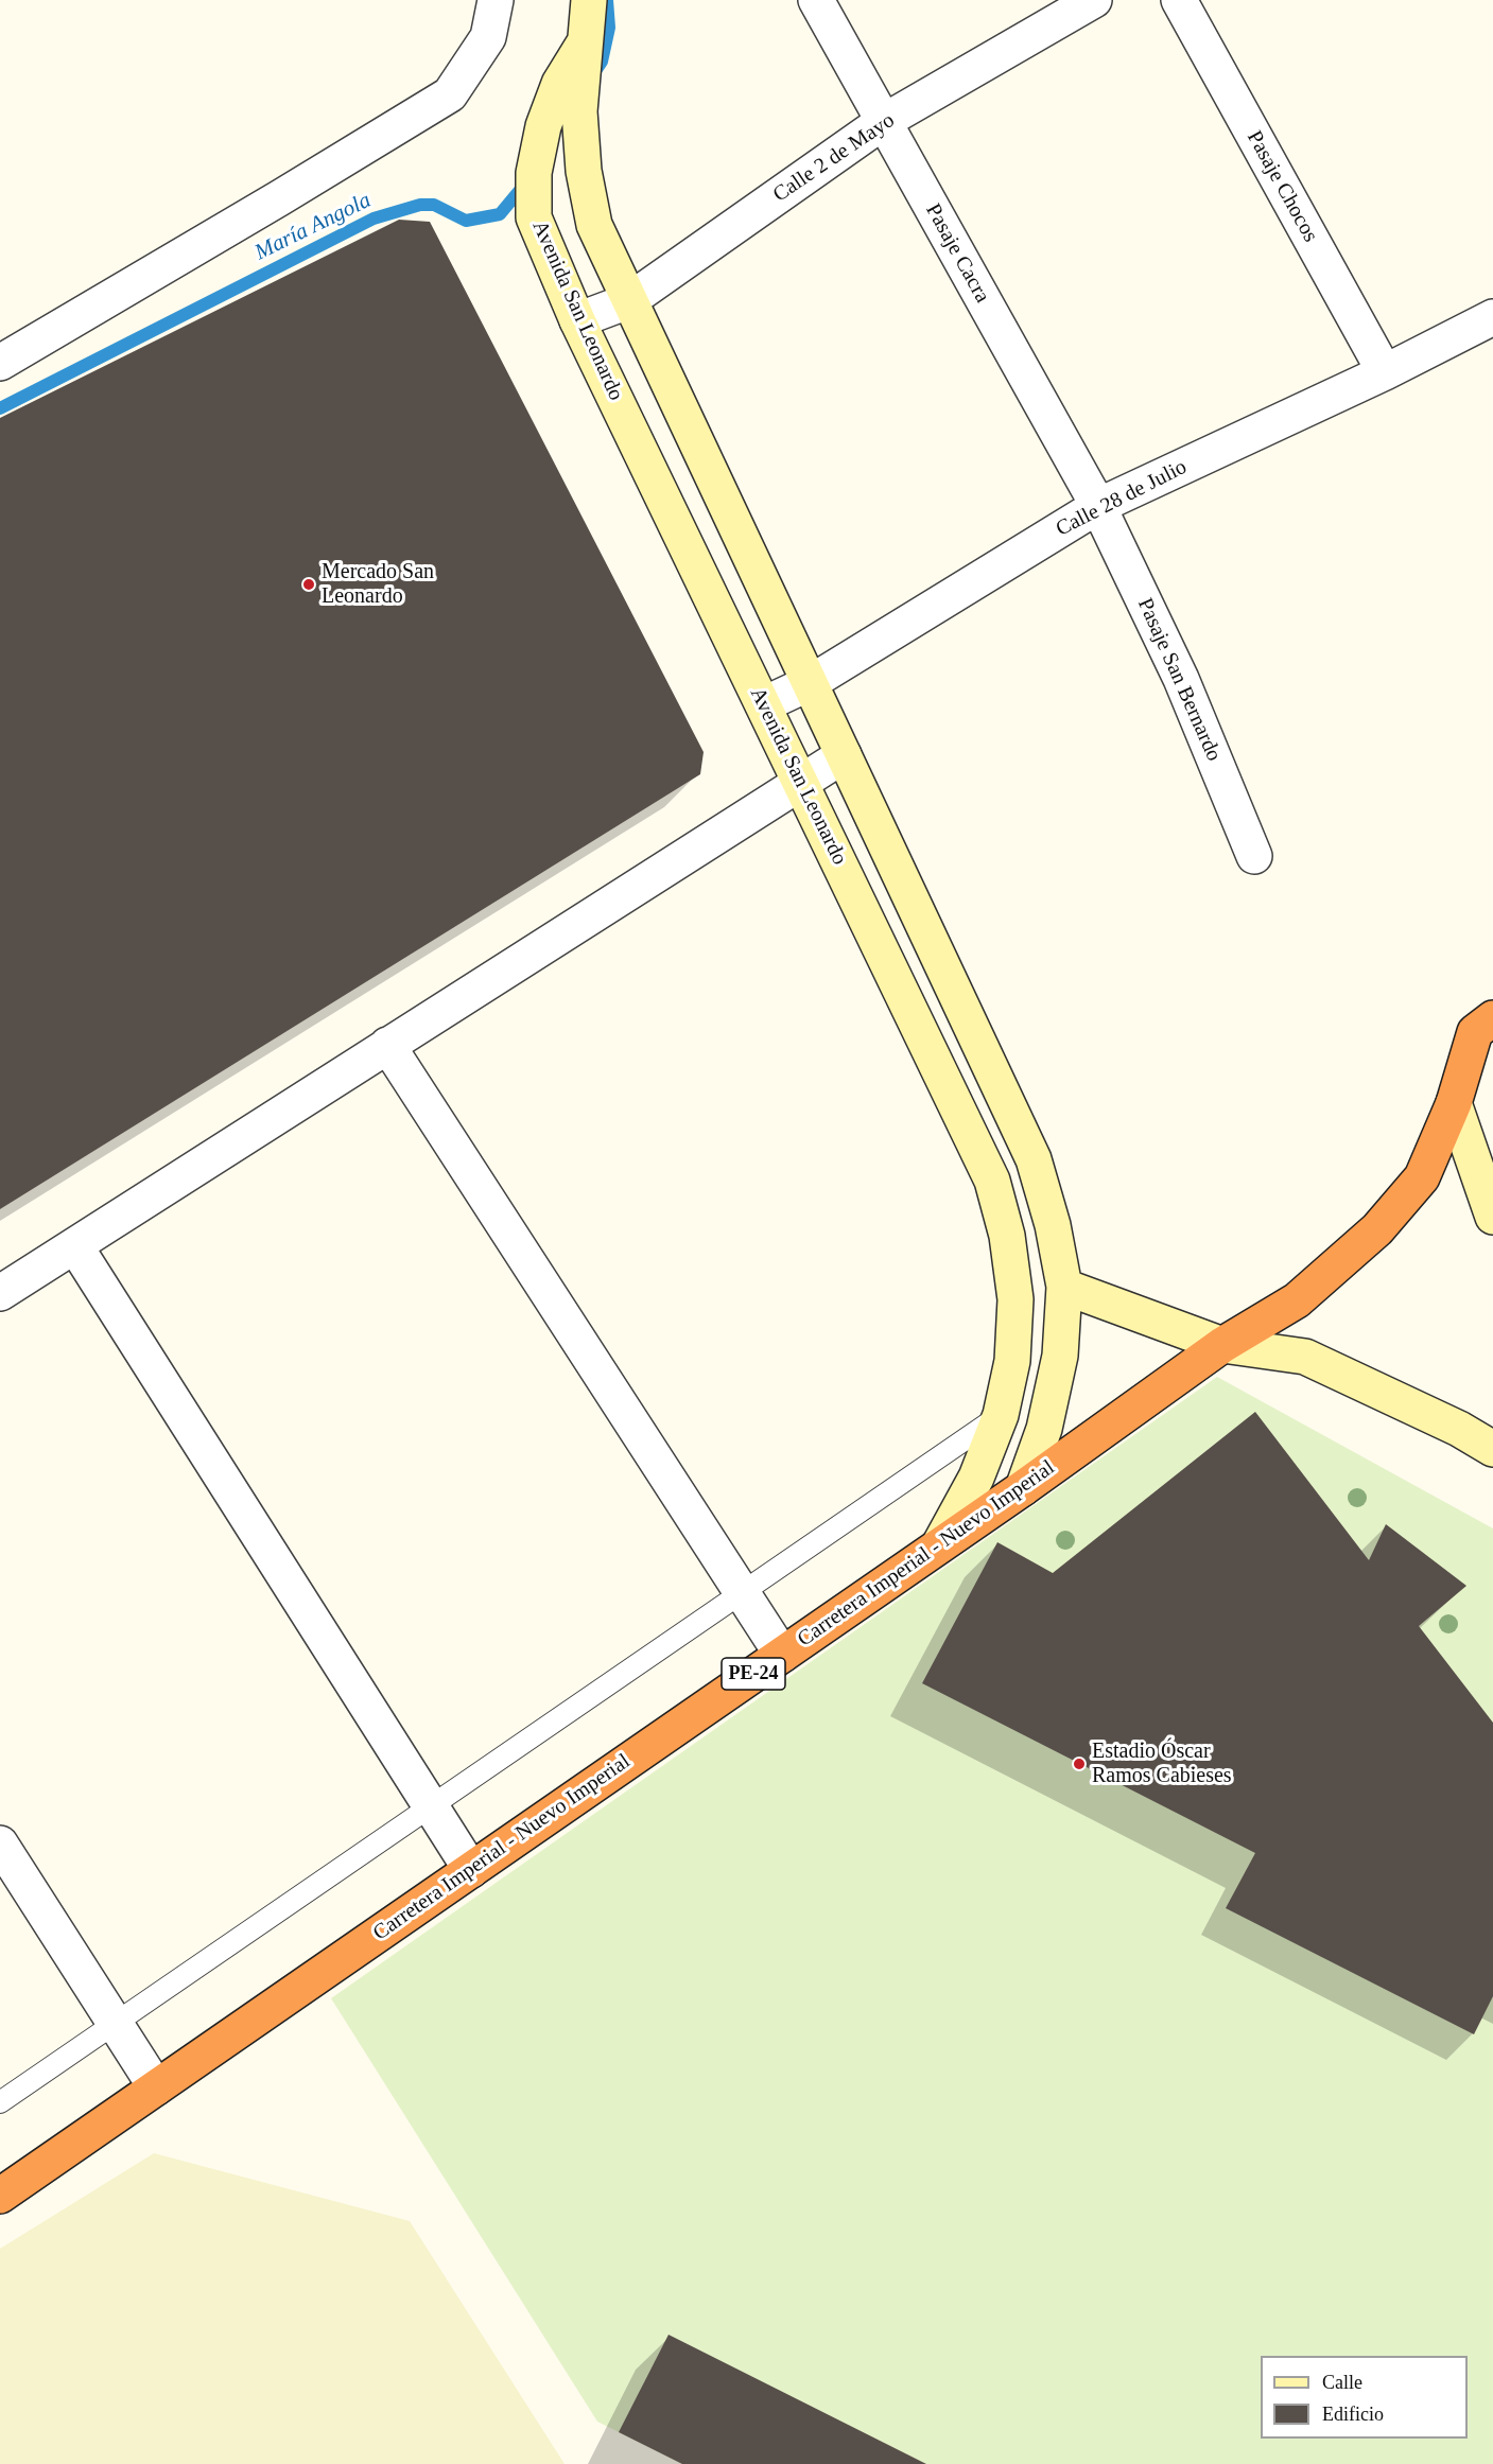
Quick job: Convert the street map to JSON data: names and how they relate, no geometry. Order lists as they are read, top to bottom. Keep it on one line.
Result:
{"streets":{"highway":["Carretera Imperial - Nuevo Imperial","PE-24"],"street":["Calle 2 de Mayo","Pasaje Chocos","Pasaje Cacra","Avenida San Leonardo","Calle 28 de Julio","Pasaje San Bernardo"]},"crossings":[["Calle 2 de Mayo","Pasaje Cacra"],["Calle 2 de Mayo","Avenida San Leonardo"],["Pasaje Chocos","Calle 28 de Julio"],["Pasaje Cacra","Calle 28 de Julio"],["Pasaje Cacra","Pasaje San Bernardo"],["Avenida San Leonardo","Calle 28 de Julio"],["Avenida San Leonardo","Carretera Imperial - Nuevo Imperial"],["Calle 28 de Julio","Pasaje San Bernardo"],["Carretera Imperial - Nuevo Imperial","PE-24"]],"water":["María Angola"],"places":["Mercado San Leonardo","Estadio Óscar Ramos Cabieses"],"legend":["Calle","Edificio"]}
